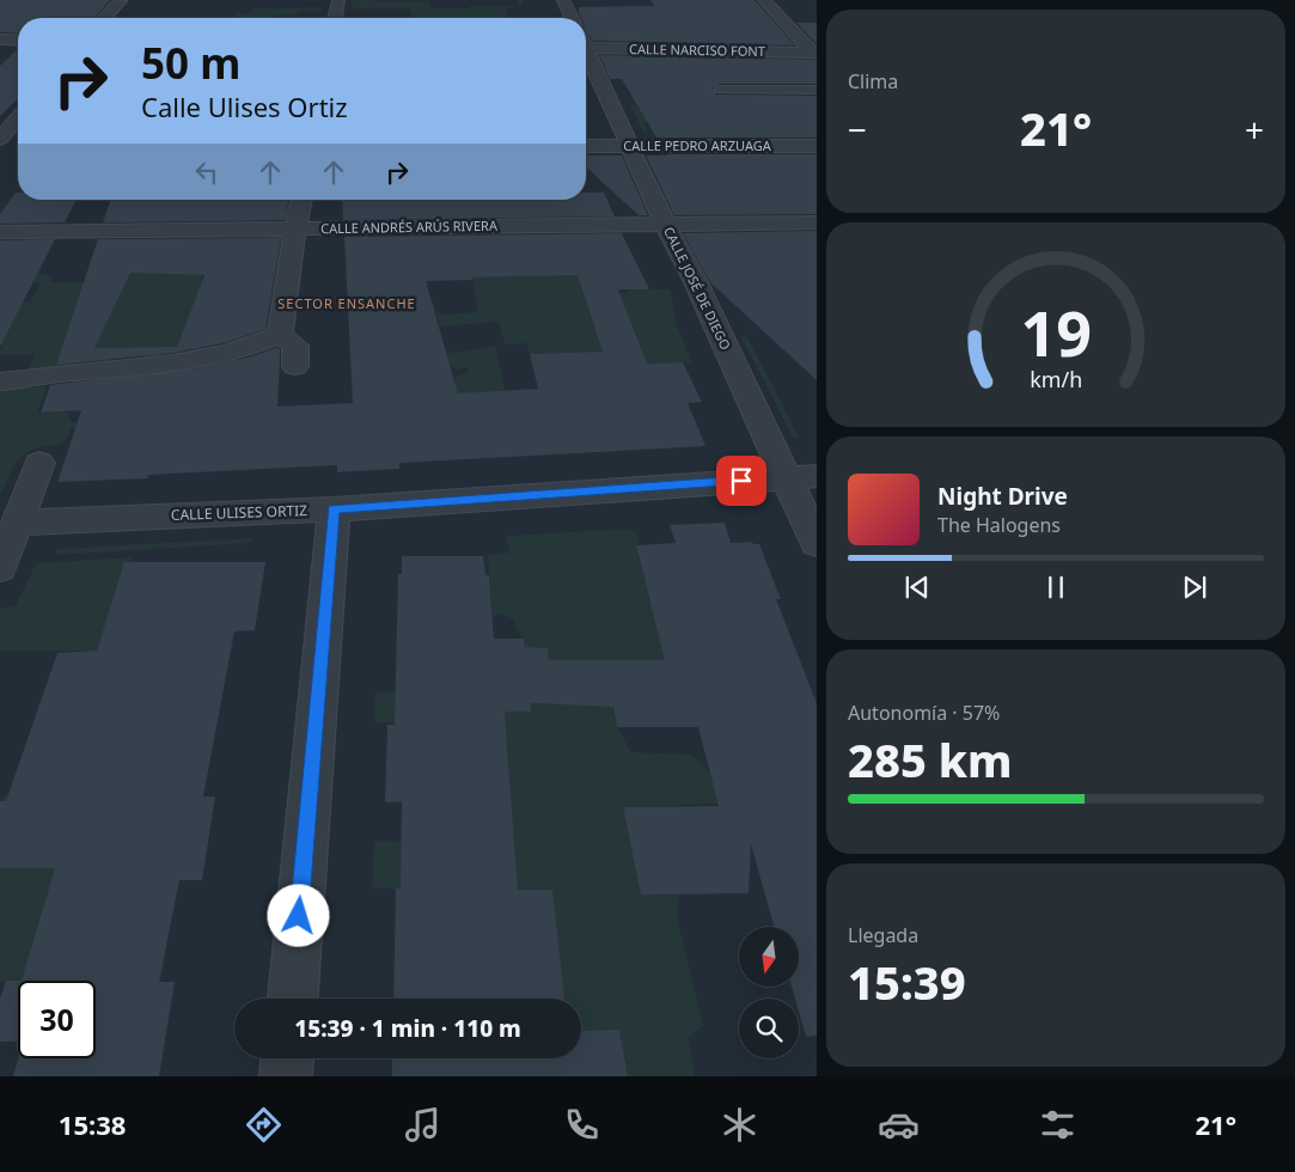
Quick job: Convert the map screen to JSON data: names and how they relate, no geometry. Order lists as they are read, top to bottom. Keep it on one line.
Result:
{"streets":{"street":["CALLE NARCISO FONT","CALLE PEDRO ARZUAGA","CALLE ANDRÉS ARÚS RIVERA","CALLE JOSÉ DE DIEGO","CALLE ULISES ORTIZ"]},"crossings":[["CALLE PEDRO ARZUAGA","CALLE JOSÉ DE DIEGO"],["CALLE ANDRÉS ARÚS RIVERA","CALLE JOSÉ DE DIEGO"],["CALLE JOSÉ DE DIEGO","CALLE ULISES ORTIZ"]],"districts":["SECTOR ENSANCHE"],"north":"bottom","page":{"tile":["Clima",["Autonomía · 57%","285 km"],["Llegada","15:39"]],"turn":["50 m","Calle Ulises Ortiz"],"heat":["−","21°","+"],"song":["Night Drive","The Halogens"],"limit":"30","trip":"15:39 · 1 min · 110 m","tabs":["15:38","21°"],"gauge":["19","km/h"]}}
